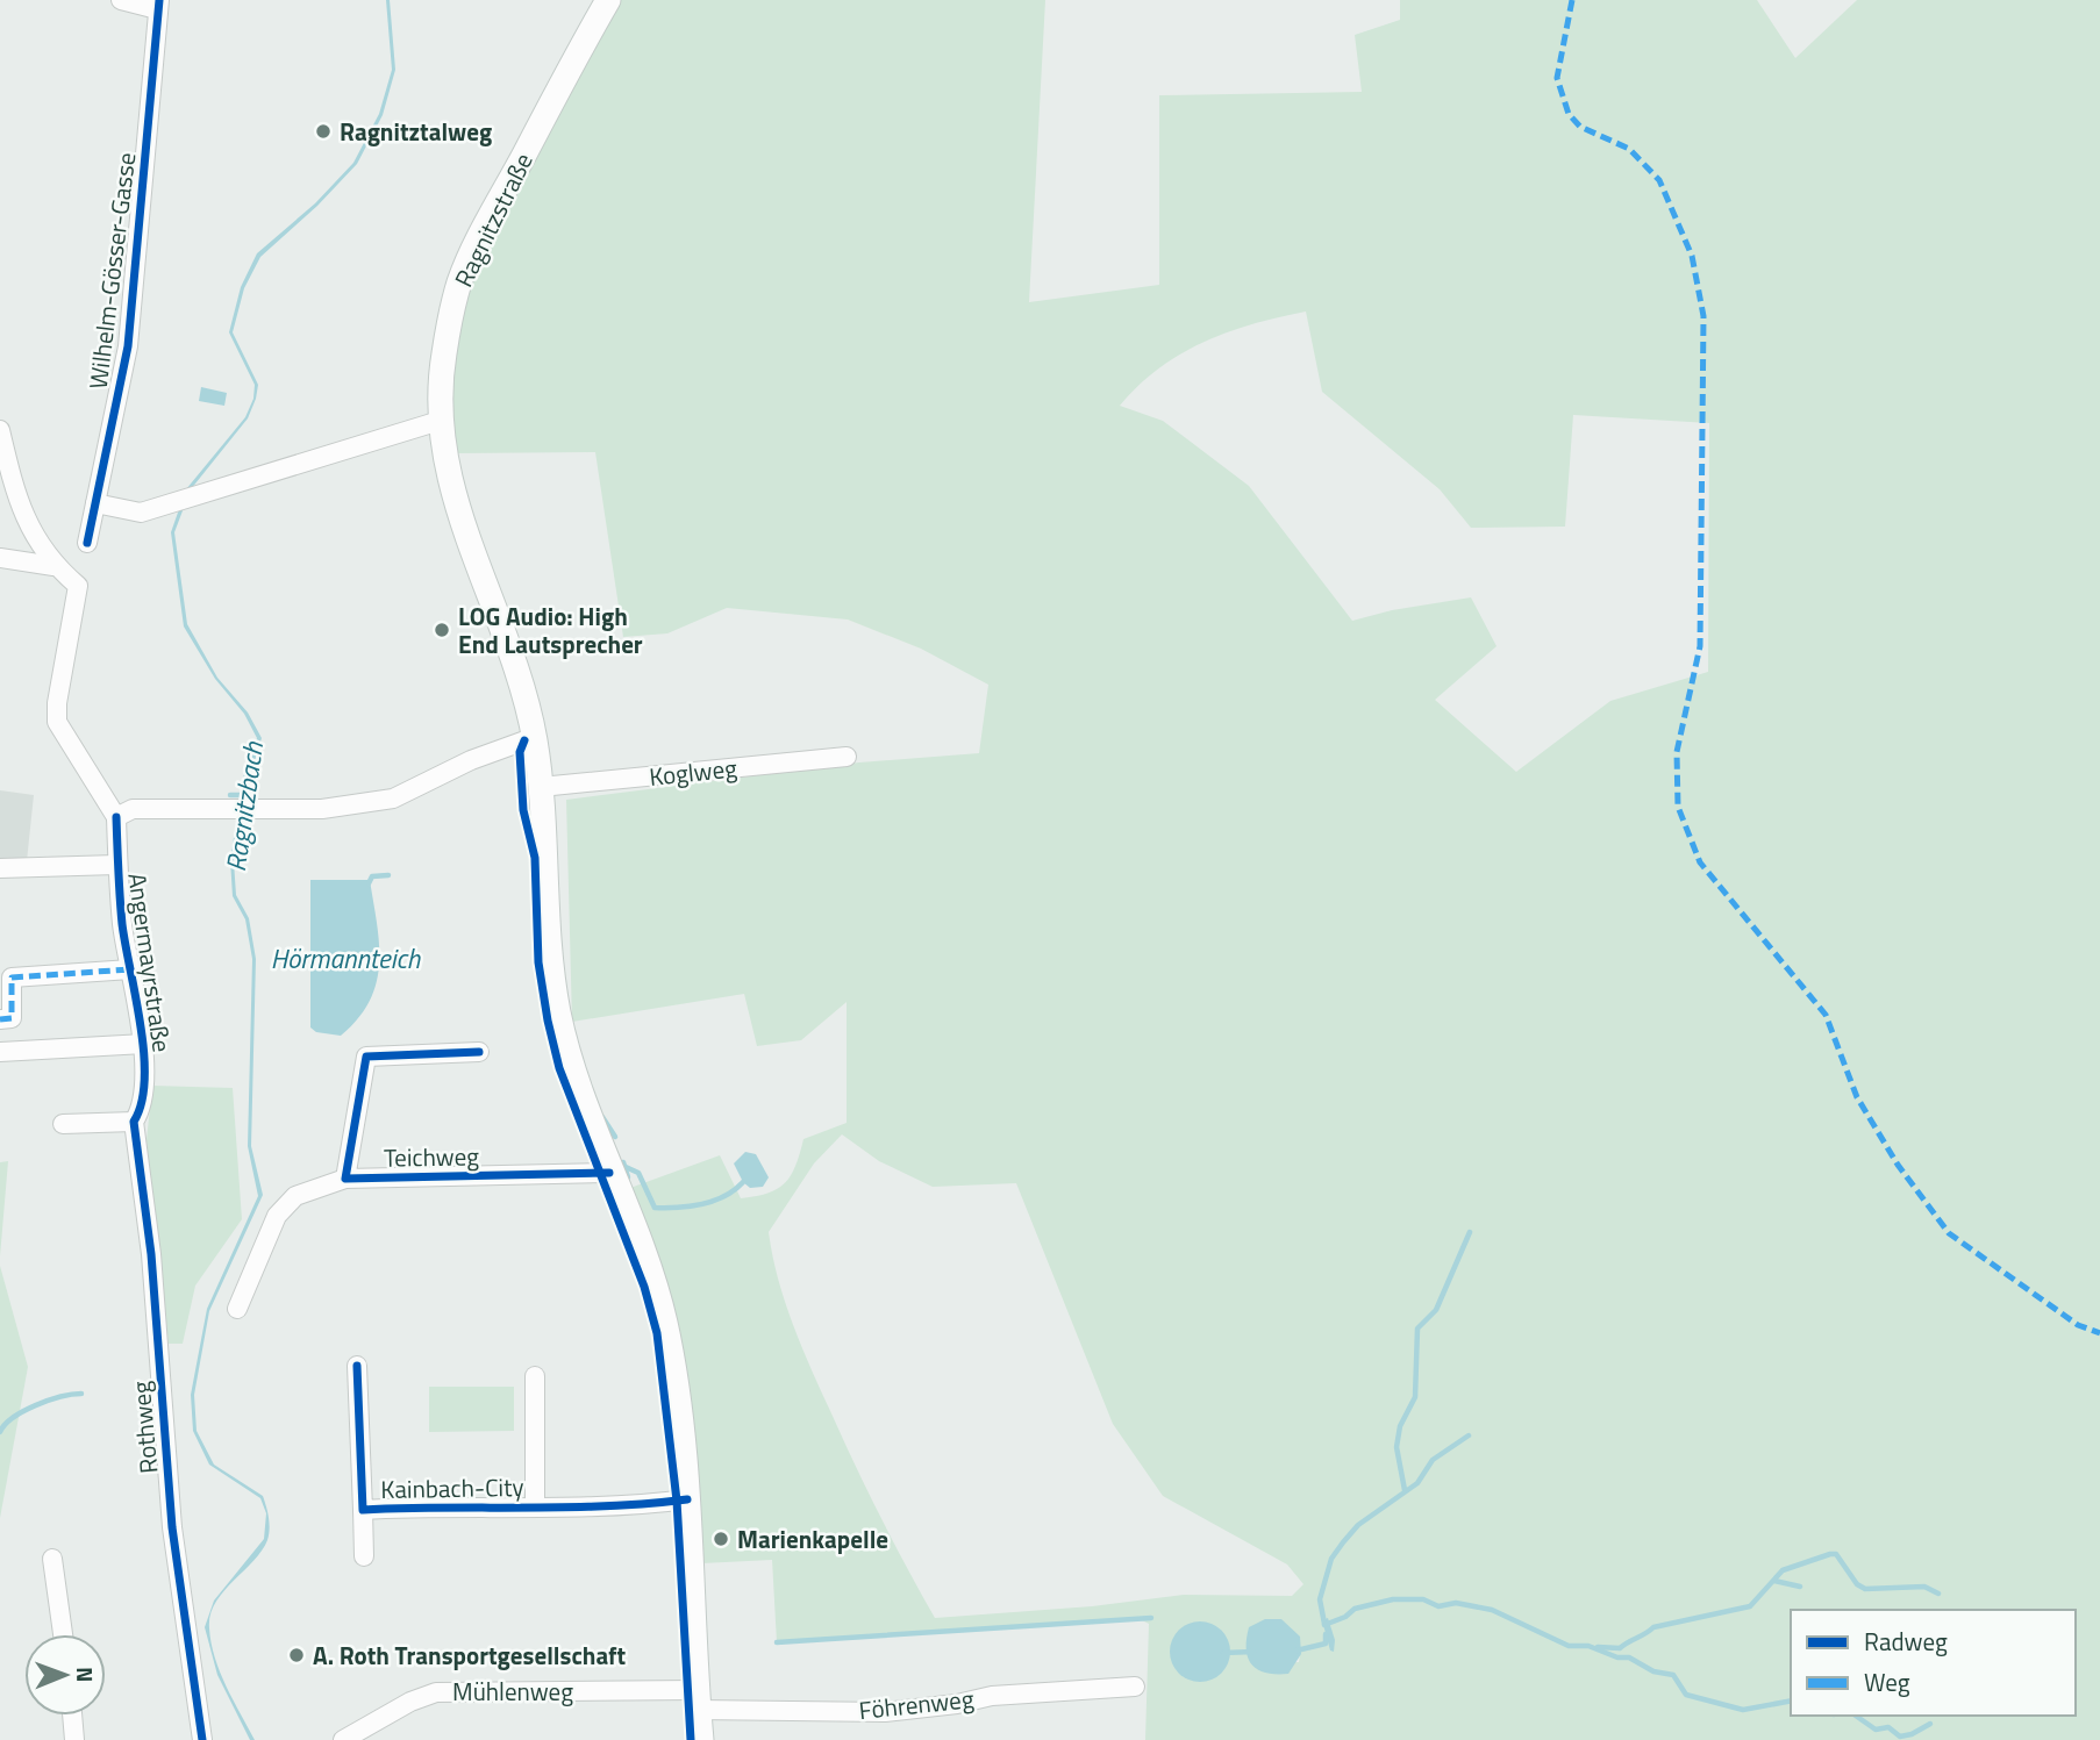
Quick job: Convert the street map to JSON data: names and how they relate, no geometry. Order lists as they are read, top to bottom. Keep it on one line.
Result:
{"streets":{"main road":["Ragnitzstraße"],"street":["Wilhelm-Gösser-Gasse","Koglweg","Angermayrstraße","Teichweg","Rothweg","Kainbach-City","Mühlenweg","Föhrenweg"]},"crossings":[["Ragnitzstraße","Koglweg"],["Ragnitzstraße","Teichweg"],["Ragnitzstraße","Kainbach-City"],["Ragnitzstraße","Mühlenweg"],["Ragnitzstraße","Föhrenweg"],["Angermayrstraße","Rothweg"],["Mühlenweg","Föhrenweg"]],"water":["Ragnitzbach","Hörmannteich"],"places":["Ragnitztalweg","LOG Audio: High End Lautsprecher","Marienkapelle","A. Roth Transportgesellschaft"],"legend":["Radweg","Weg"],"north":"right"}
